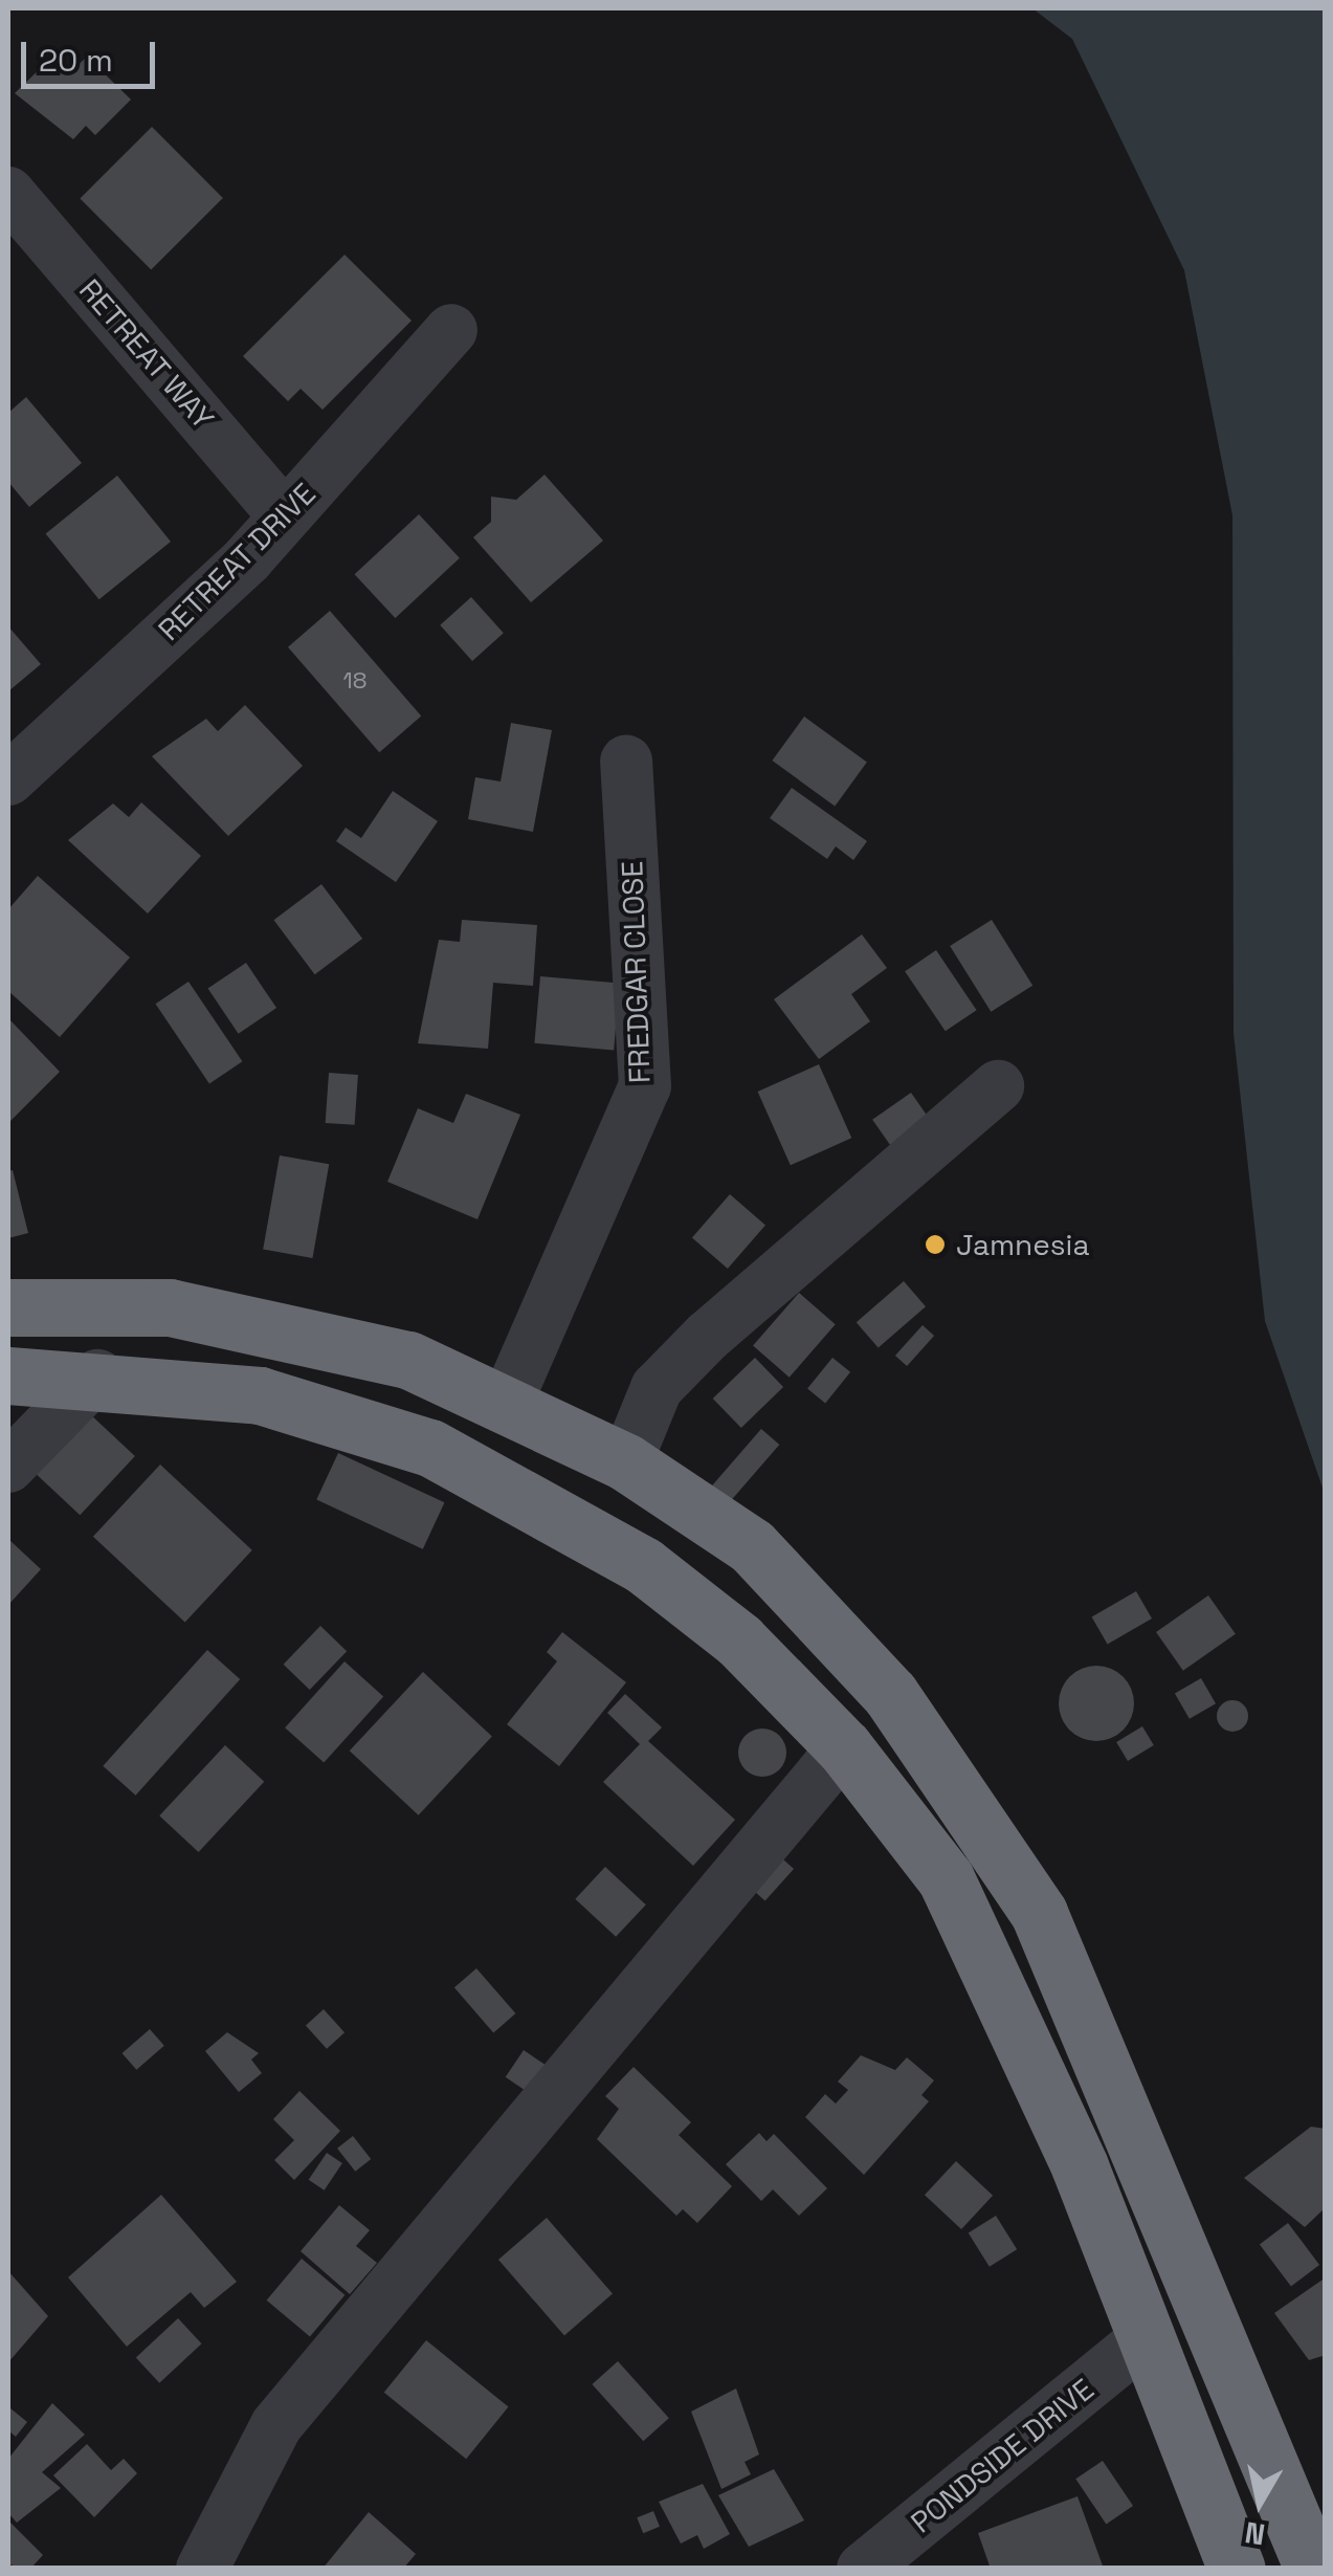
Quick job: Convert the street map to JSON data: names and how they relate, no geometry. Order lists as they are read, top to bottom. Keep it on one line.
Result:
{"streets":{"street":["RETREAT WAY","RETREAT DRIVE","FREDGAR CLOSE","PONDSIDE DRIVE"]},"crossings":[["RETREAT WAY","RETREAT DRIVE"]],"places":["Jamnesia"],"house_numbers":["18"],"scale_bar":"20 m","north":"bottom"}
